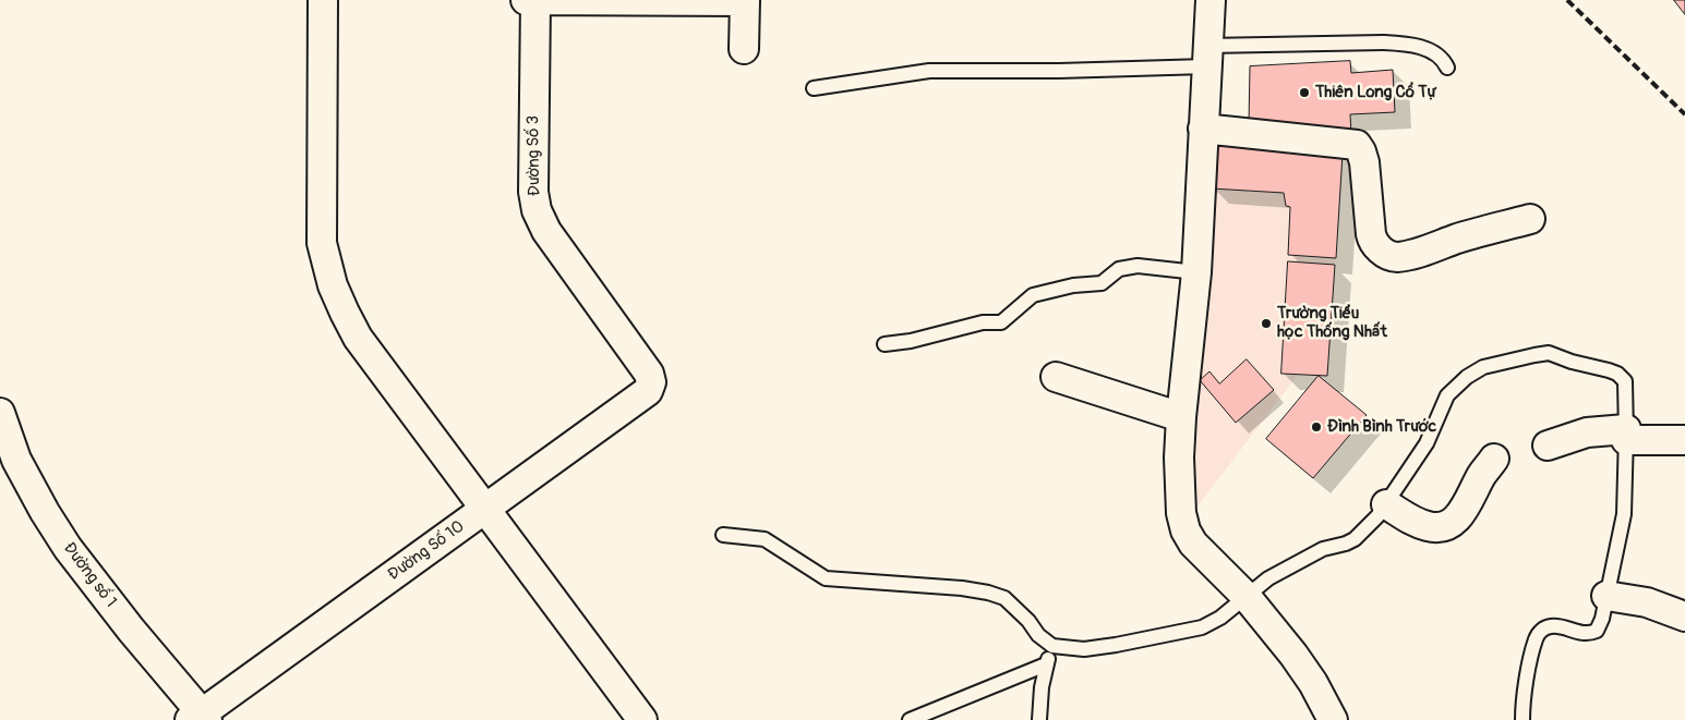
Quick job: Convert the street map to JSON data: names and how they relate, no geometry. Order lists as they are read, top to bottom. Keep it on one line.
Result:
{"streets":{"street":["Đường Số 3","Đường Số 10","Đường số 1"]},"crossings":[["Đường Số 3","Đường Số 10"],["Đường Số 10","Đường số 1"]],"places":["Thiên Long Cổ Tự","Trường Tiểu học Thống Nhất","Đình Bình Trước"]}
